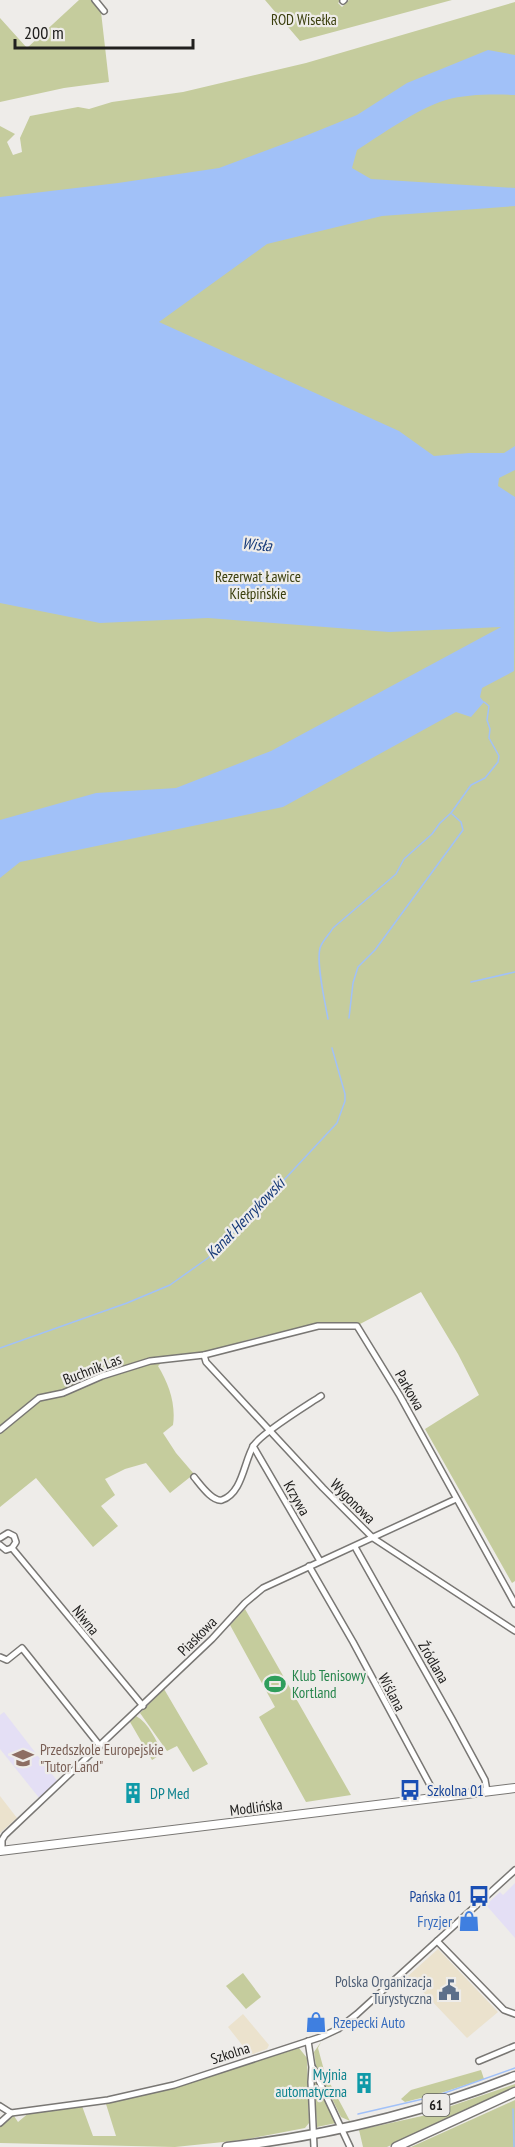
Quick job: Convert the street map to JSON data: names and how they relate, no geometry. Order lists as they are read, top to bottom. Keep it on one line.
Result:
{"streets":{"main road":["Modlińska","61"],"street":["Buchnik Las","Parkowa","Krzywa","Wygonowa","Niwna","Piaskowa","Źródlana","Wiślana","Szkolna"]},"crossings":[["Buchnik Las","Parkowa"],["Buchnik Las","Wygonowa"],["Parkowa","Wygonowa"],["Parkowa","Piaskowa"],["Krzywa","Piaskowa"],["Wygonowa","Piaskowa"],["Niwna","Piaskowa"],["Piaskowa","Źródlana"],["Piaskowa","Wiślana"],["Piaskowa","Modlińska"],["Źródlana","Modlińska"],["Wiślana","Modlińska"]],"water":["Wisła","Kanał Henrykowski"],"parks":["ROD Wisełka","Rezerwat Ławice Kiełpińskie"],"places":{"sports":["Klub Tenisowy Kortland"],"school or university":["Przedszkole Europejskie \"Tutor Land\""],"bus stop":["Szkolna 01","Pańska 01"],"building":["DP Med","Myjnia automatyczna"],"shop":["Fryzjer","Rzepecki Auto"],"public building":["Polska Organizacja Turystyczna"]},"scale_bar":"200 m"}
